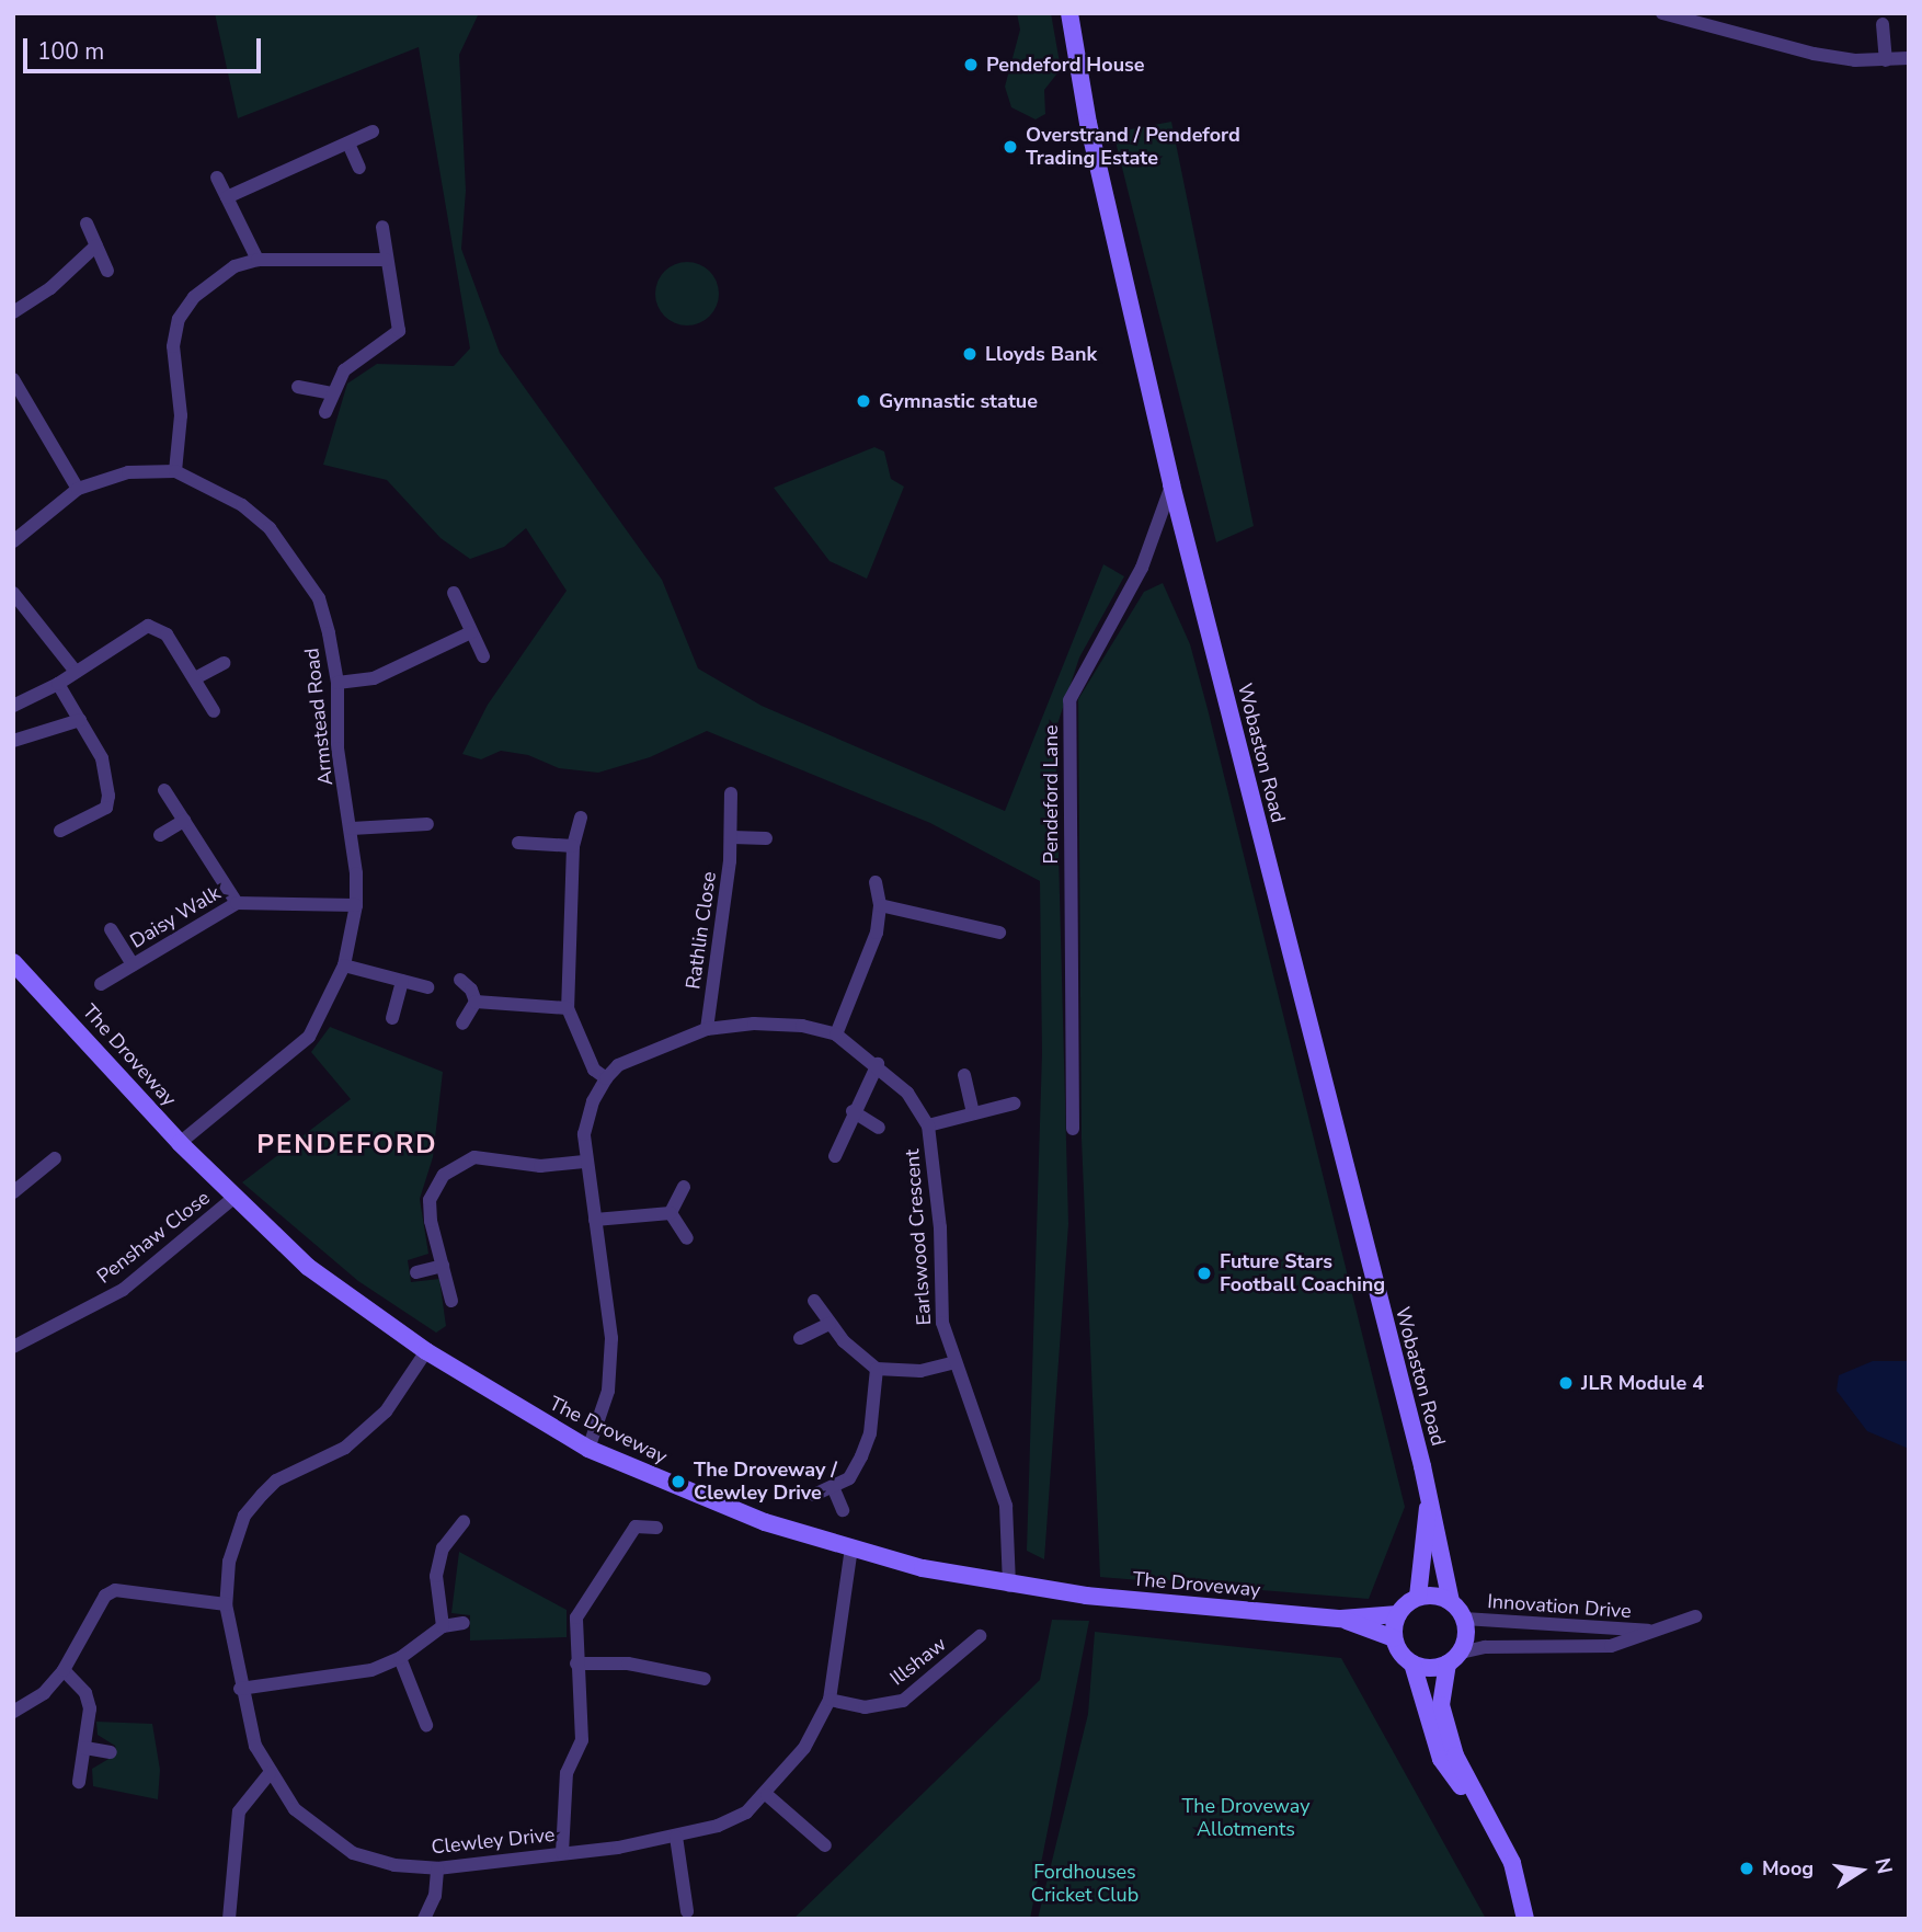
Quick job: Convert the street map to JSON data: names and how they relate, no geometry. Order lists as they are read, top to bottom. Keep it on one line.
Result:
{"streets":{"street":["Armstead Road","Wobaston Road","Pendeford Lane","Daisy Walk","Rathlin Close","The Droveway","Penshaw Close","Earlswood Crescent","Innovation Drive","Illshaw","Clewley Drive"]},"crossings":[["Armstead Road","Daisy Walk"],["Armstead Road","The Droveway"],["Wobaston Road","Pendeford Lane"],["Wobaston Road","The Droveway"],["Wobaston Road","Innovation Drive"],["Rathlin Close","Earlswood Crescent"],["The Droveway","Penshaw Close"],["The Droveway","Earlswood Crescent"],["The Droveway","Innovation Drive"],["The Droveway","Clewley Drive"],["Illshaw","Clewley Drive"]],"districts":["PENDEFORD"],"parks":["The Droveway Allotments","Fordhouses Cricket Club"],"places":["Pendeford House","Overstrand / Pendeford Trading Estate","Lloyds Bank","Gymnastic statue","Future Stars Football Coaching","JLR Module 4","The Droveway / Clewley Drive","Moog"],"scale_bar":"100 m","north":"right"}
